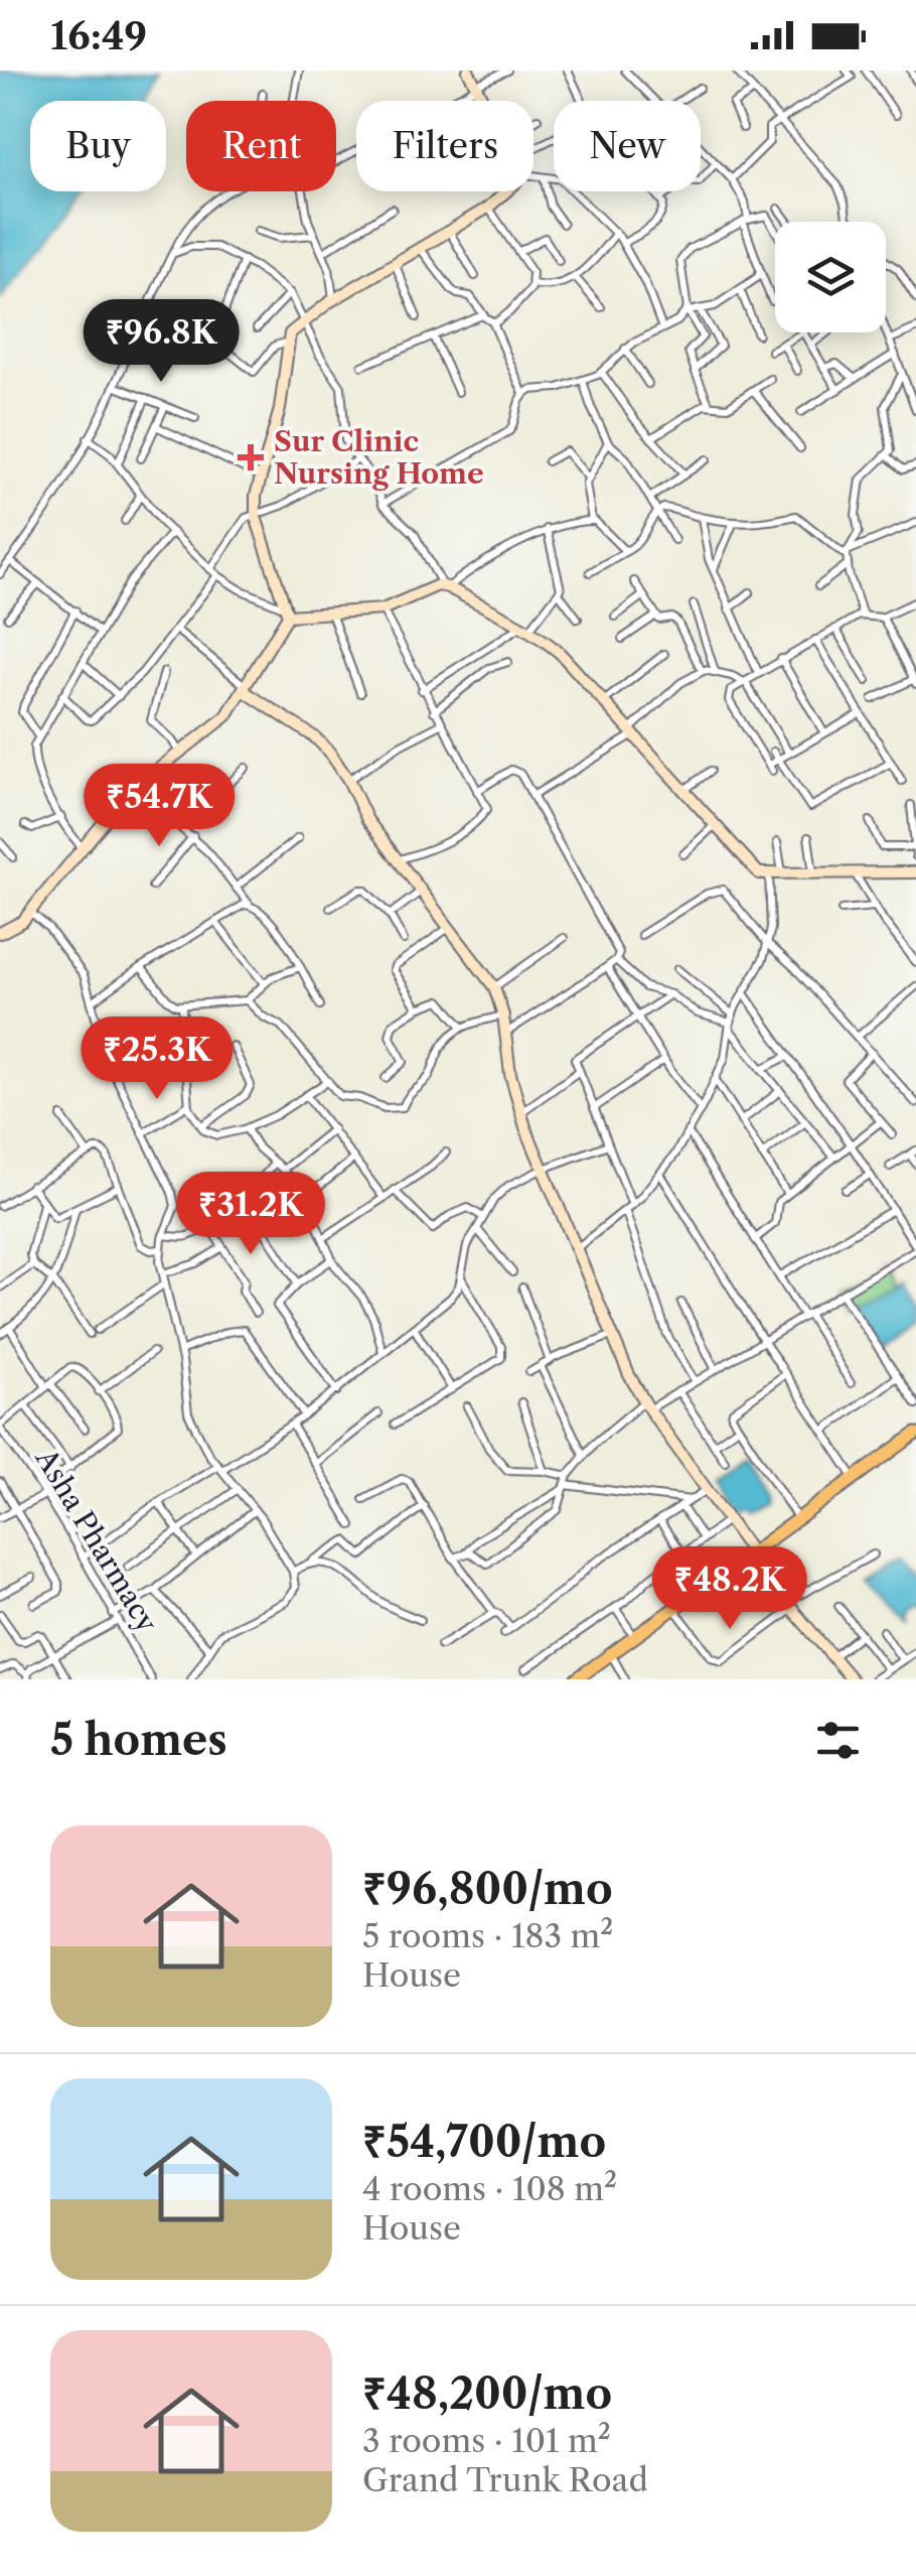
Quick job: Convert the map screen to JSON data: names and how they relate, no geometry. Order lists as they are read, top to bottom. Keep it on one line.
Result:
{"streets":{"street":["Asha Pharmacy"]},"places":{"health":["Sur Clinic Nursing Home"]},"page":{"status":"16:49","chip":["Buy","Rent","Filters","New"],"price":["₹96.8K","₹54.7K","₹25.3K","₹31.2K","₹48.2K"],"heading":"5 homes","list":[{"name":"₹96,800/mo","note":"5 rooms · 183 m² · House"},{"name":"₹54,700/mo","note":"4 rooms · 108 m² · House"},{"name":"₹48,200/mo","note":"3 rooms · 101 m² · Grand Trunk Road"}]}}
